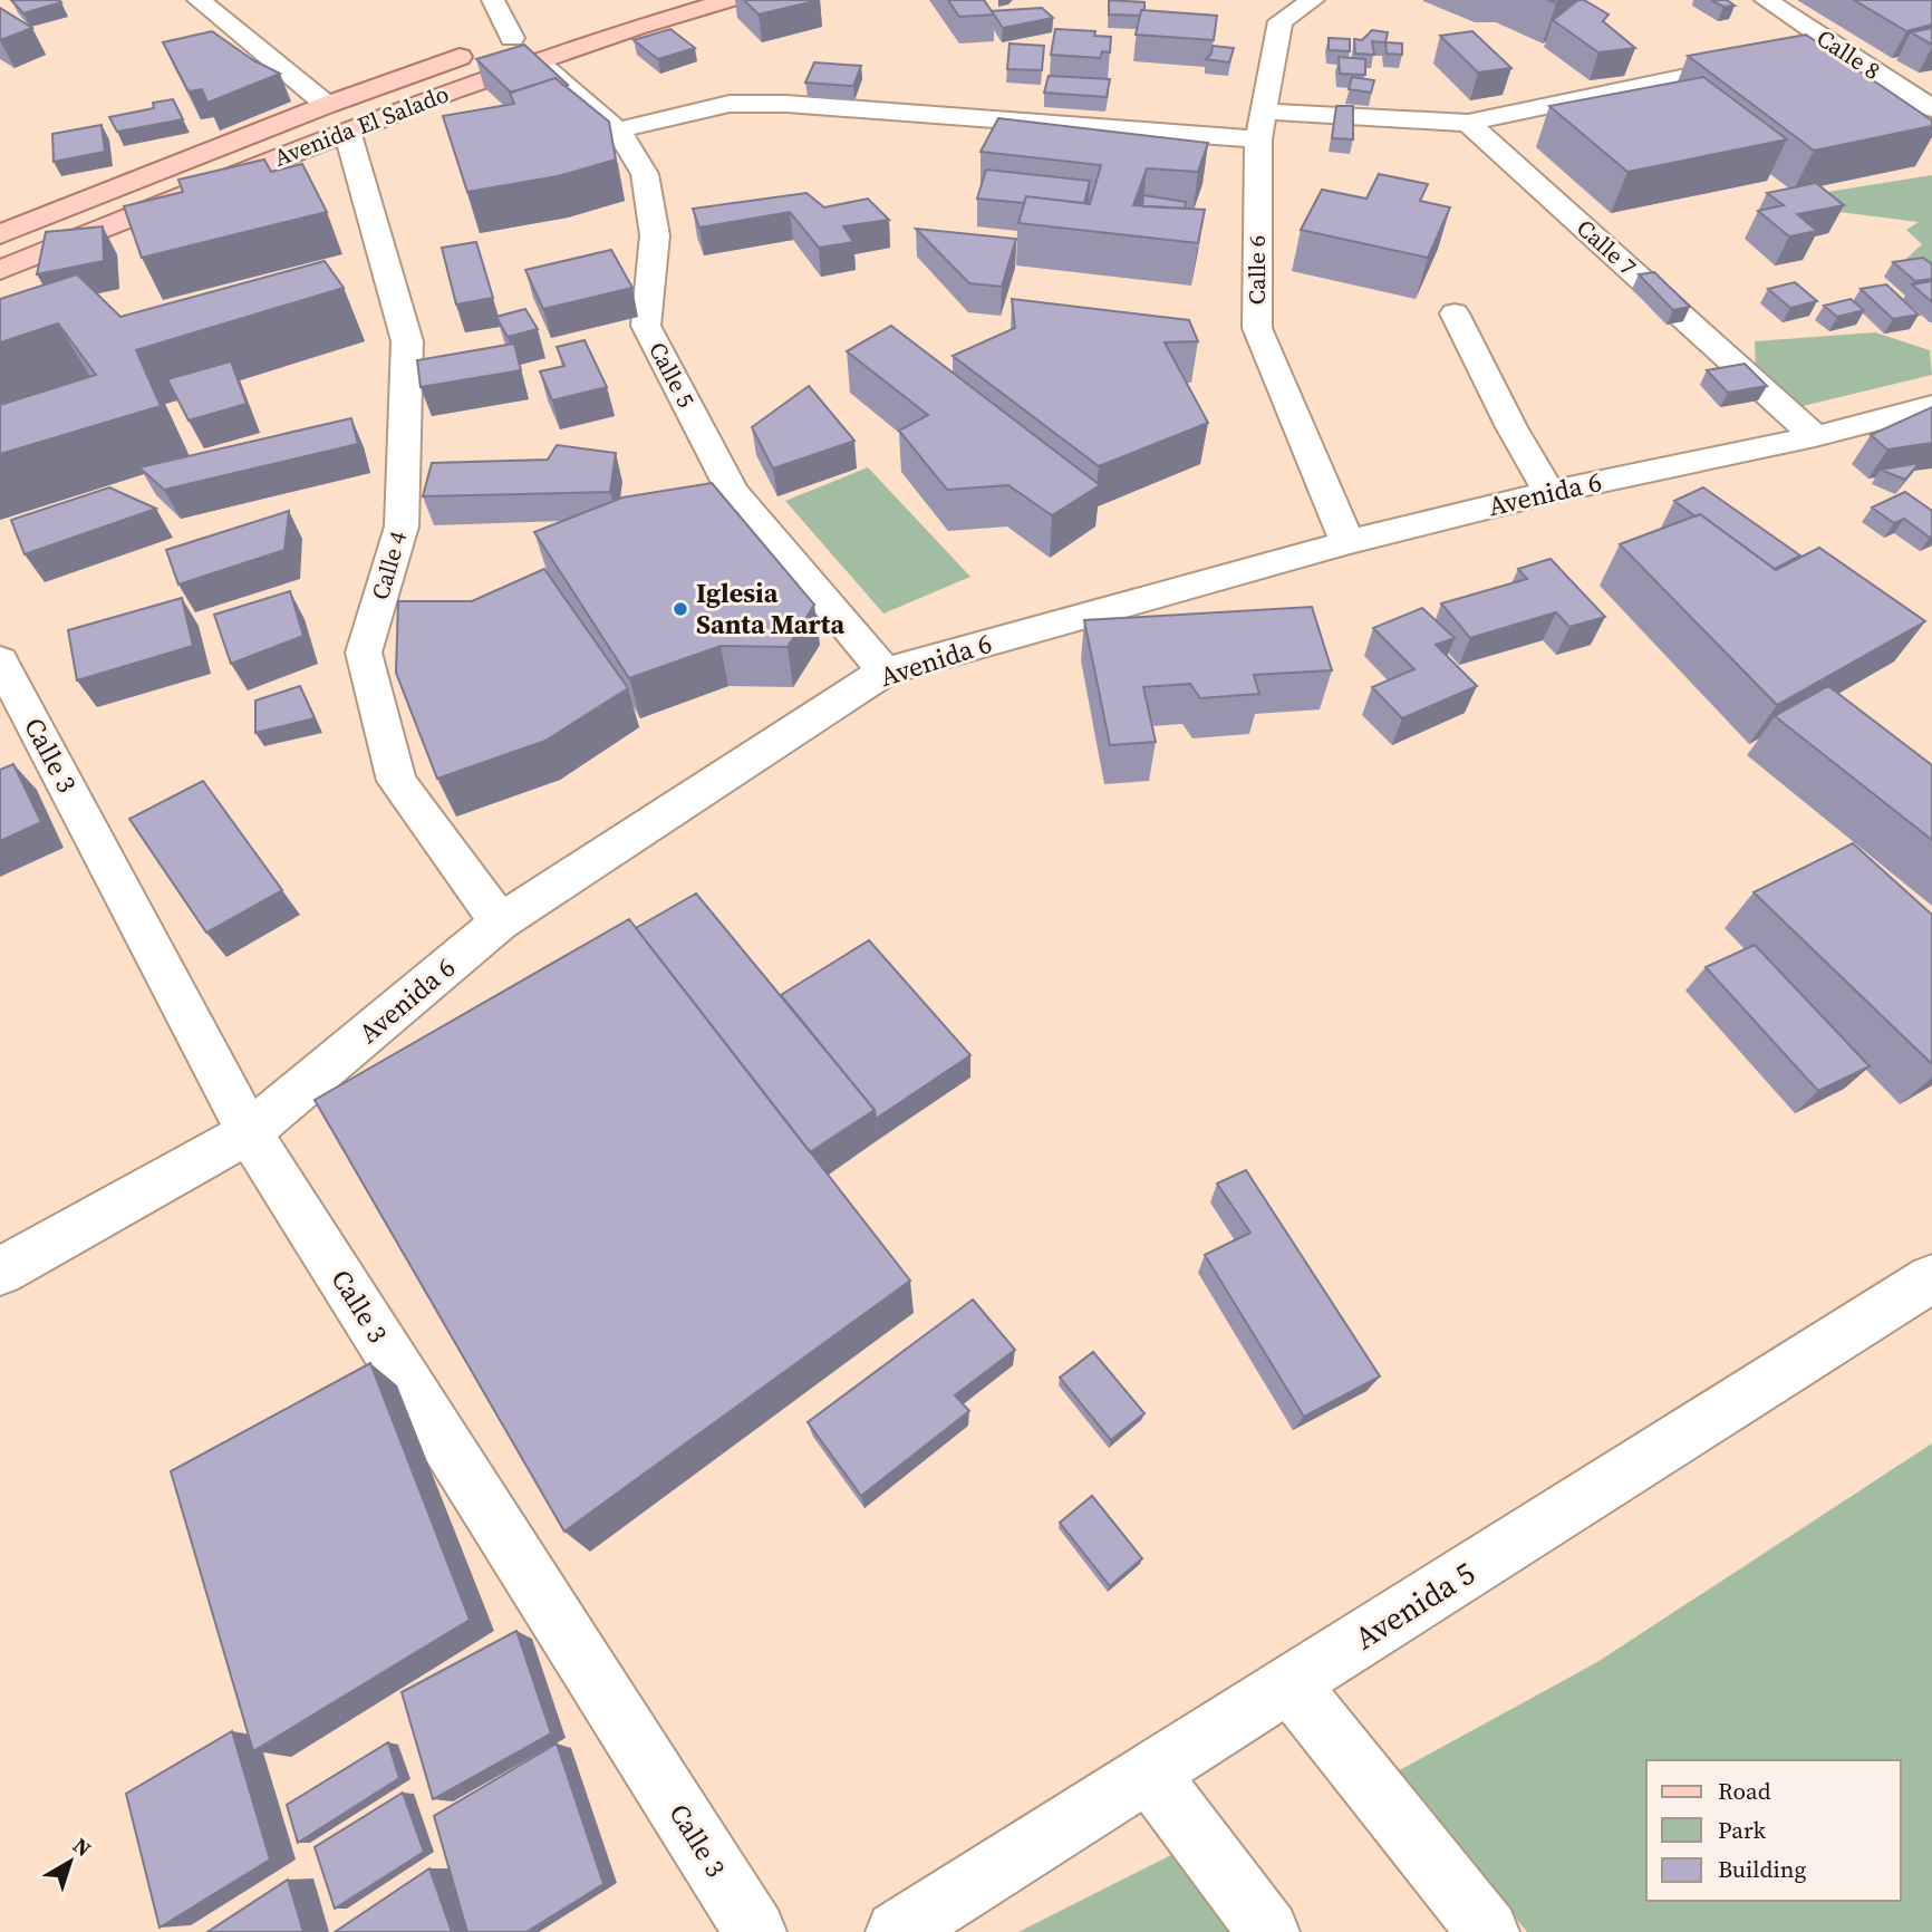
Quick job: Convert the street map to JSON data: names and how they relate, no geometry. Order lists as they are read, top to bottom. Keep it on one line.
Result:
{"streets":{"main road":["Avenida El Salado"],"street":["Calle 8","Calle 7","Calle 6","Calle 5","Avenida 6","Calle 4","Calle 3","Avenida 5"]},"crossings":[["Avenida El Salado","Calle 5"],["Avenida El Salado","Calle 4"],["Calle 7","Avenida 6"],["Calle 6","Avenida 6"],["Calle 5","Avenida 6"],["Avenida 6","Calle 4"],["Avenida 6","Calle 3"]],"places":["Iglesia Santa Marta"],"legend":["Road","Park","Building"],"north":"top right"}
